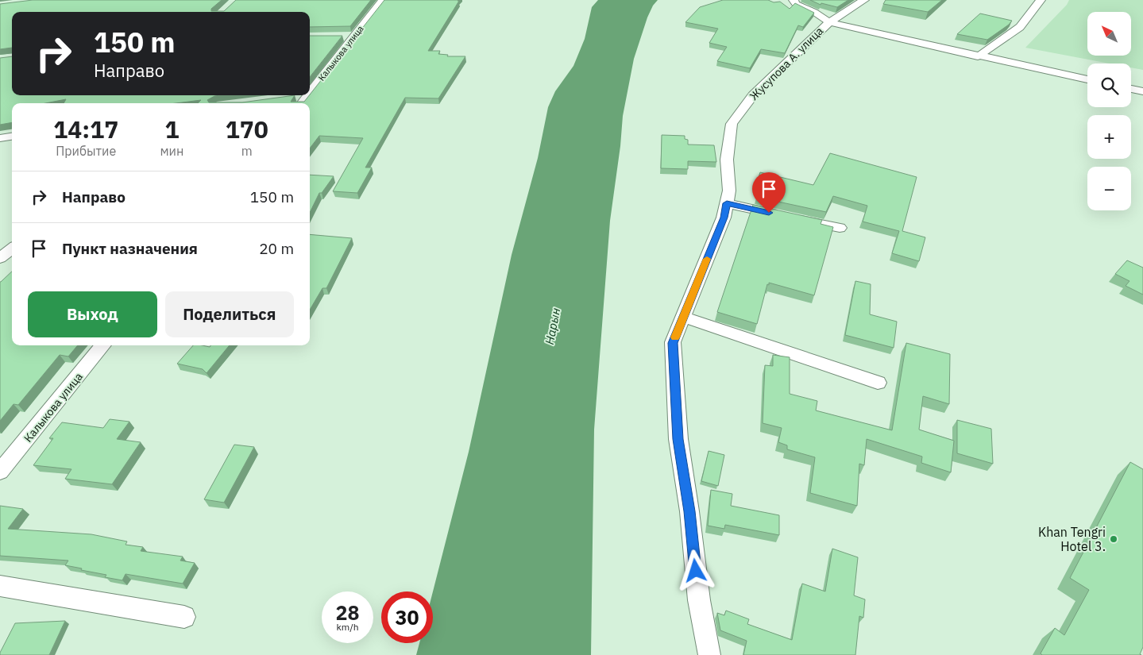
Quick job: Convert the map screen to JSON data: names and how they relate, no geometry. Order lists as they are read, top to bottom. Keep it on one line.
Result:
{"streets":{"street":["Калыкова улица","Жусупова А. улица"]},"water":["Нарын"],"places":["Khan Tengri Hotel 3."],"north":"top left","page":{"map_buttons":["+","−"],"turn":["150 m","Направо"],"eta":["14:17","Прибытие","1","мин","170","m"],"list":[{"name":"Направо","value":"150 m"},{"name":"Пункт назначения","value":"20 m"}],"buttons":["Выход","Поделиться"],"speed":"28 km/h","limit":"30"}}
